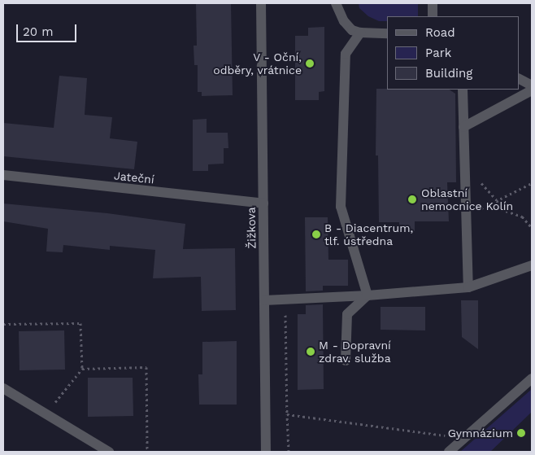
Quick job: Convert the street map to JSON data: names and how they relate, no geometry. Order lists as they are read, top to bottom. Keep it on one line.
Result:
{"streets":{"street":["Jateční","Žižkova"]},"crossings":[["Jateční","Žižkova"]],"places":["V - Oční, odběry, vrátnice","Oblastní nemocnice Kolín","B - Diacentrum, tlf. ústředna","M - Dopravní zdrav. služba","Gymnázium"],"legend":["Road","Park","Building"],"scale_bar":"20 m"}
